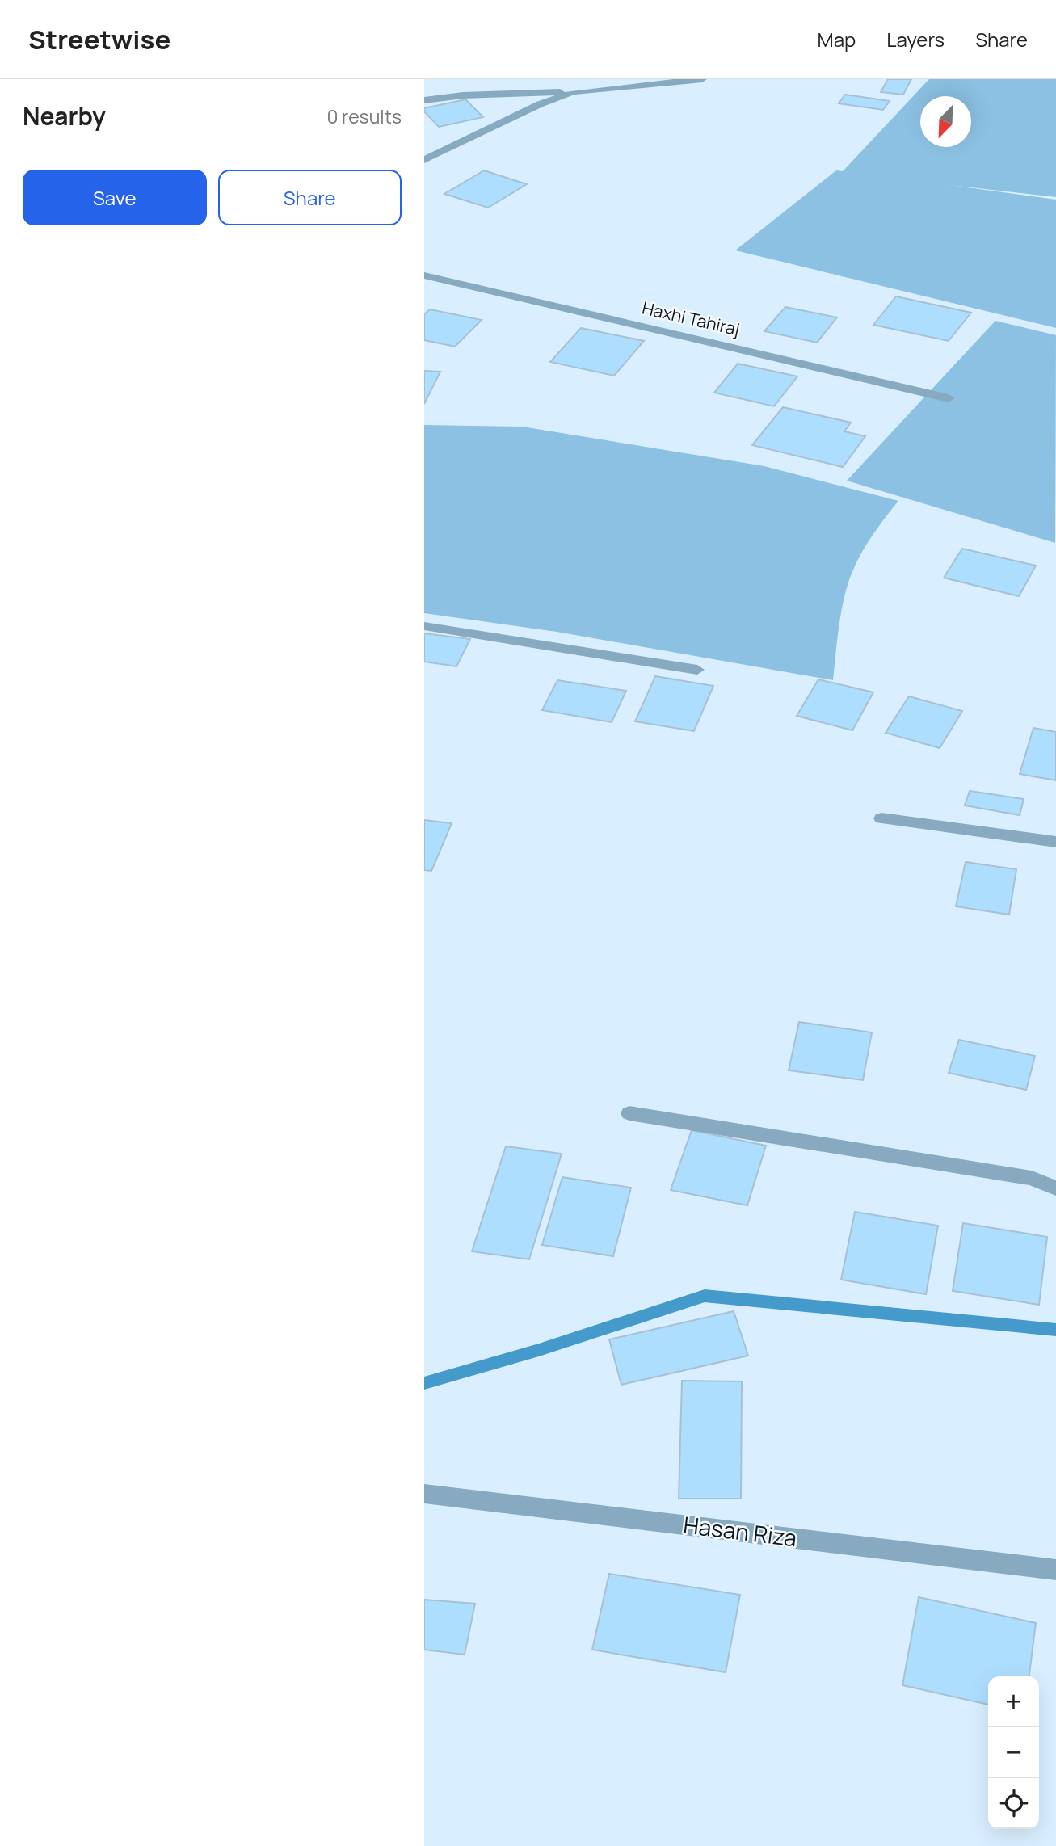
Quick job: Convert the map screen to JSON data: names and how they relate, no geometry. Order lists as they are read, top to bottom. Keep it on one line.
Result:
{"streets":{"street":["Haxhi Tahiraj","Hasan Riza"]},"north":"bottom left","page":{"header":"Streetwise","nav":["Map","Layers","Share"],"heading":["Nearby","0 results"],"buttons":["Save","Share"],"map_buttons":["+","−"]}}
